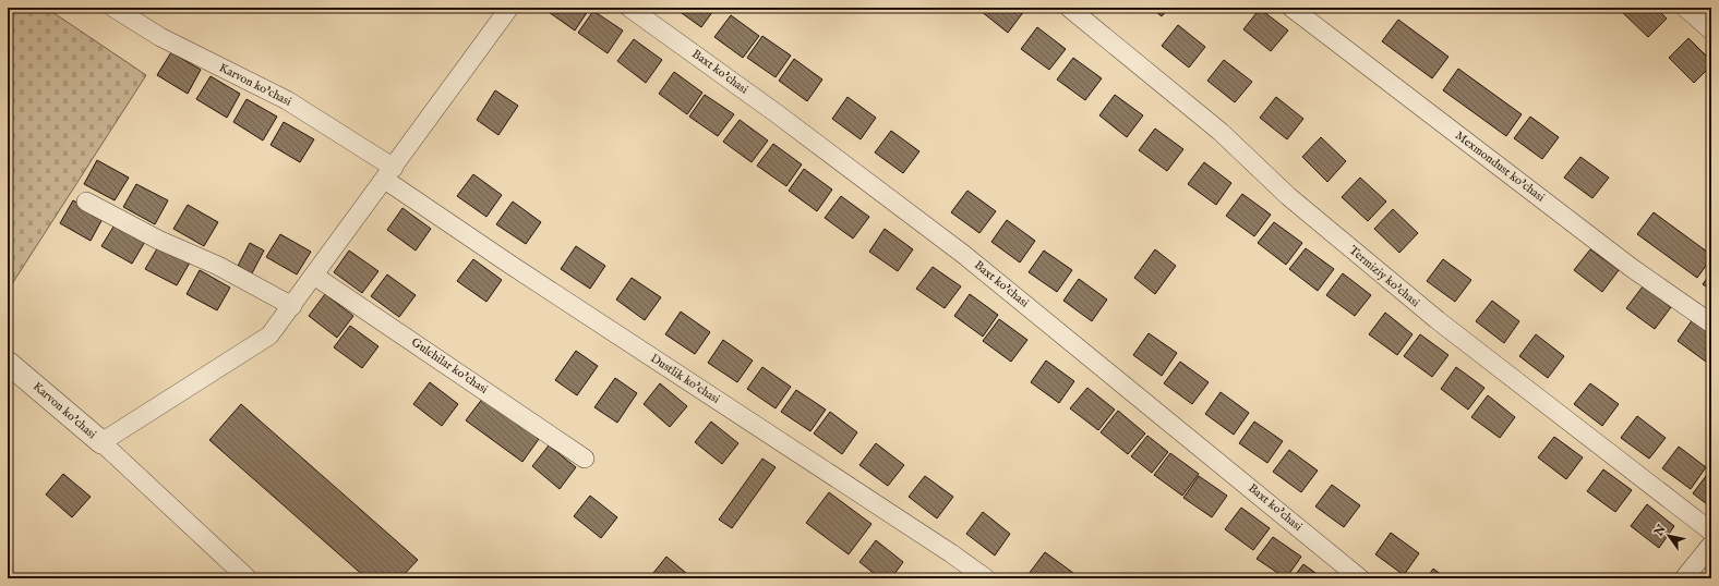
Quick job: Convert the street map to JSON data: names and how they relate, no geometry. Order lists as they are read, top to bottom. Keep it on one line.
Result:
{"streets":{"street":["Baxt ko'chasi","Karvon ko'chasi","Mexmondust ko'chasi","Termiziy ko'chasi","Gulchilar ko'chasi","Dustlik ko'chasi"]},"crossings":[["Karvon ko'chasi","Dustlik ko'chasi"]],"north":"top left"}
